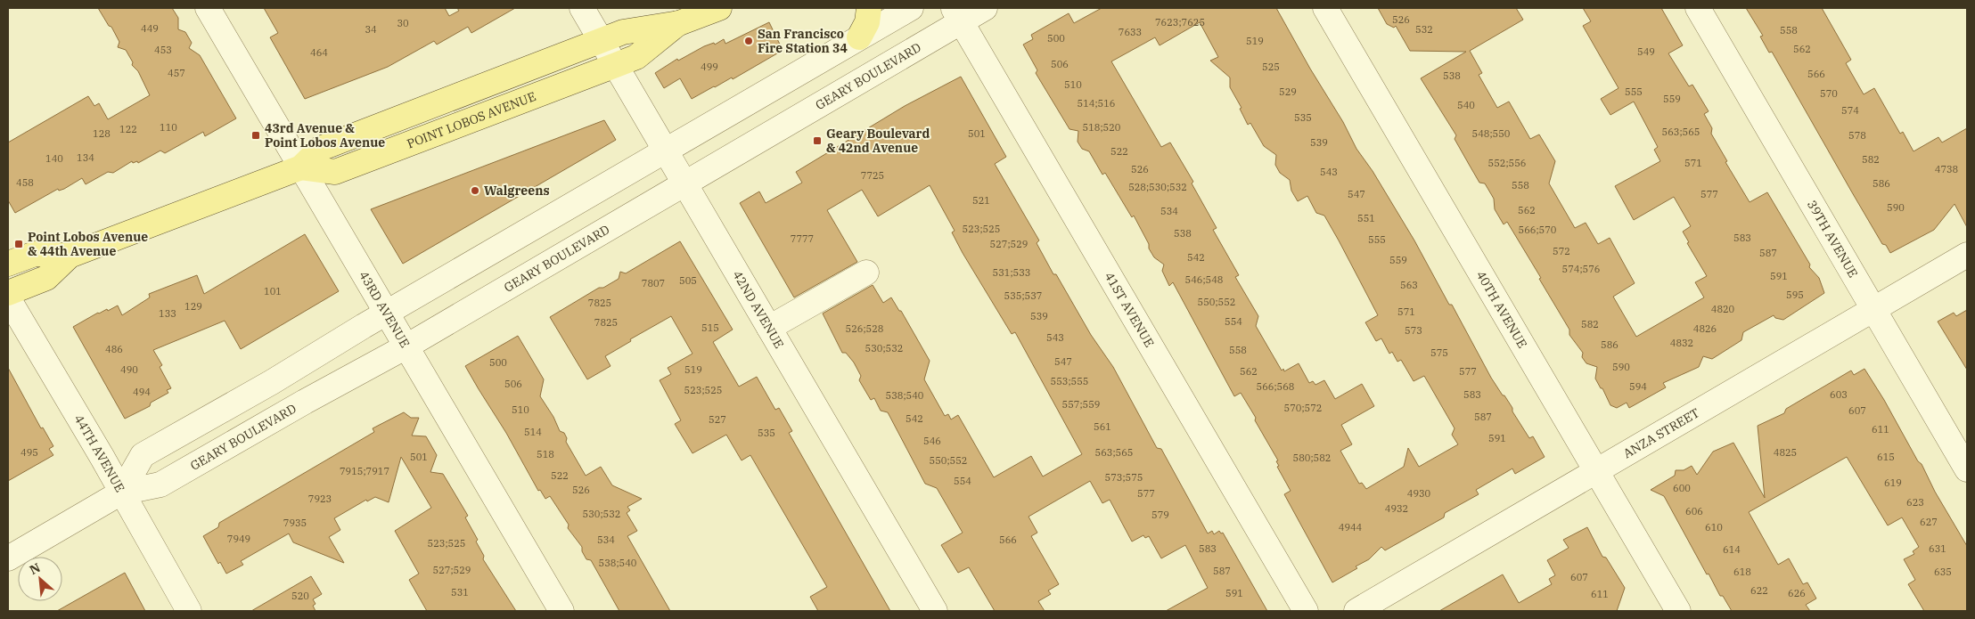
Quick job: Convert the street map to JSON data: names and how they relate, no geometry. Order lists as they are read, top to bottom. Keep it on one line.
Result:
{"streets":{"main road":["POINT LOBOS AVENUE"],"street":["GEARY BOULEVARD","39TH AVENUE","43RD AVENUE","41ST AVENUE","42ND AVENUE","40TH AVENUE","ANZA STREET","44TH AVENUE"]},"crossings":[["GEARY BOULEVARD","43RD AVENUE"],["GEARY BOULEVARD","41ST AVENUE"],["GEARY BOULEVARD","42ND AVENUE"],["GEARY BOULEVARD","44TH AVENUE"],["POINT LOBOS AVENUE","43RD AVENUE"],["POINT LOBOS AVENUE","42ND AVENUE"],["39TH AVENUE","ANZA STREET"],["40TH AVENUE","ANZA STREET"]],"places":{"other":["San Francisco Fire Station 34","Walgreens"],"transit":["43rd Avenue & Point Lobos Avenue","Geary Boulevard & 42nd Avenue","Point Lobos Avenue & 44th Avenue"]},"house_numbers":["526","7623;7625","30","449","34","532","558","7633","500","519","562","453","549","464","506","499","525","457","566","538","510","529","555","570","559","514;516","540","574","535","110","518;520","122","563;565","128","501","548;550","578","539","522","134","140","582","552;556","571","526","4738","543","7725","458","586","558","528;530;532","547","577","521","590","562","534","551","523;525","566;570","538","583","7777","555","527;529","572","587","542","559","574;576","531;533","591","546;548","505","7807","563","101","595","535;537","550;552","7825","129","4820","571","133","539","554","7825","582","515","526;528","4826","573","543","4832","586","530;532","486","558","575","547","500","590","490","519","562","577","553;555","506","566;568","594","523;525","494","583","603","538;540","557;559","570;572","510","607","587","542","527","561","611","514","535","591","546","495","563;565","4825","518","501","615","580;582","550;552","7915;7917","522","573;575","554","619","600","526","577","4930","7923","623","4932","606","530;532","579","627","7935","4944","610","7949","534","566","523;525","583","631","614","538;540","527;529","587","618","635","607","622","531","591","626","611","520"],"north":"top left"}
